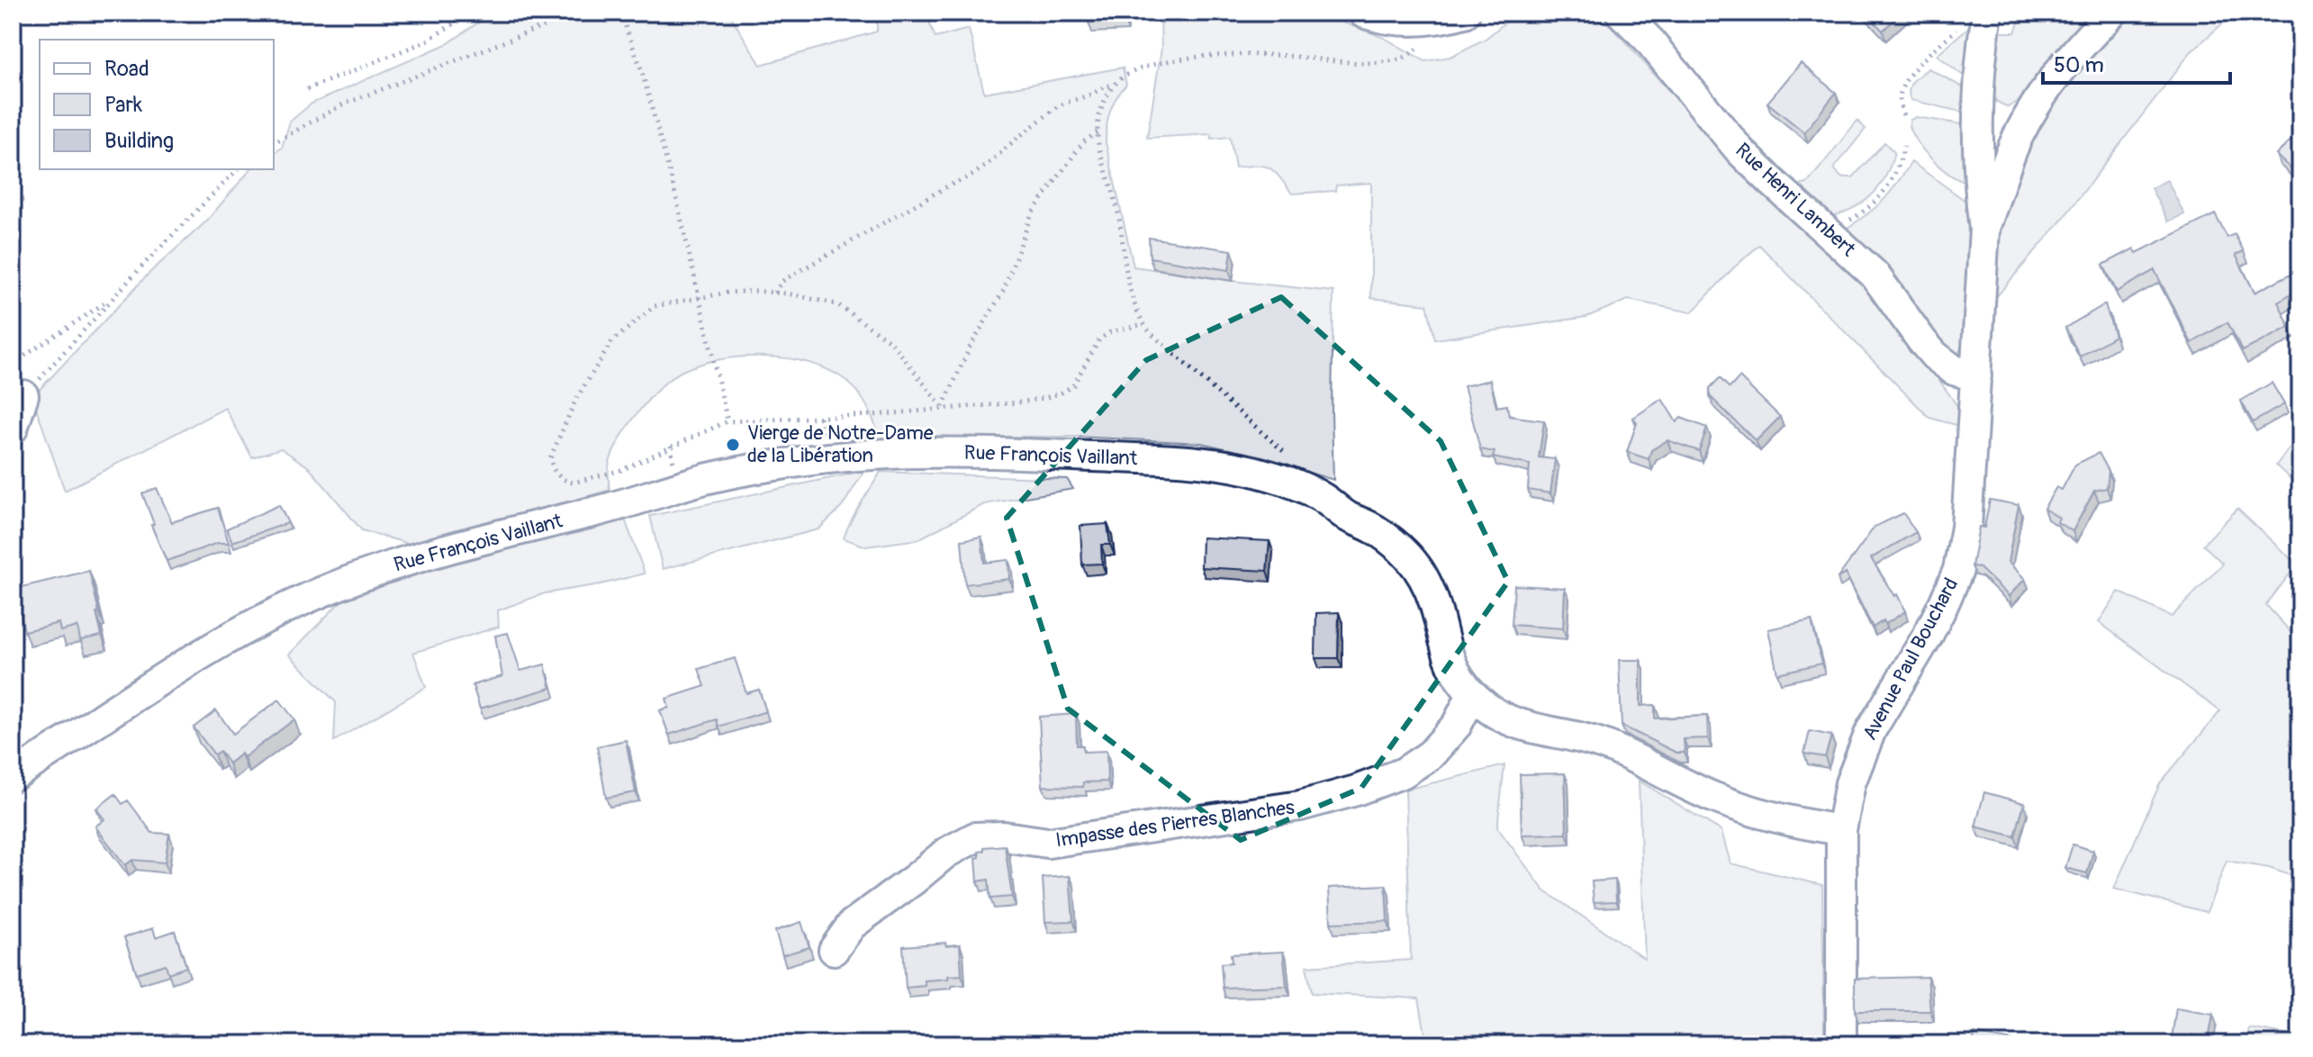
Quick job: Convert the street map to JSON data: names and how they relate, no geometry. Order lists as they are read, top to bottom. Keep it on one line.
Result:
{"streets":{"street":["Rue Henri Lambert","Rue François Vaillant","Avenue Paul Bouchard","Impasse des Pierres Blanches"]},"crossings":[["Rue Henri Lambert","Avenue Paul Bouchard"],["Rue François Vaillant","Avenue Paul Bouchard"],["Rue François Vaillant","Impasse des Pierres Blanches"]],"places":["Vierge de Notre-Dame de la Libération"],"legend":["Road","Park","Building"],"scale_bar":"50 m"}
